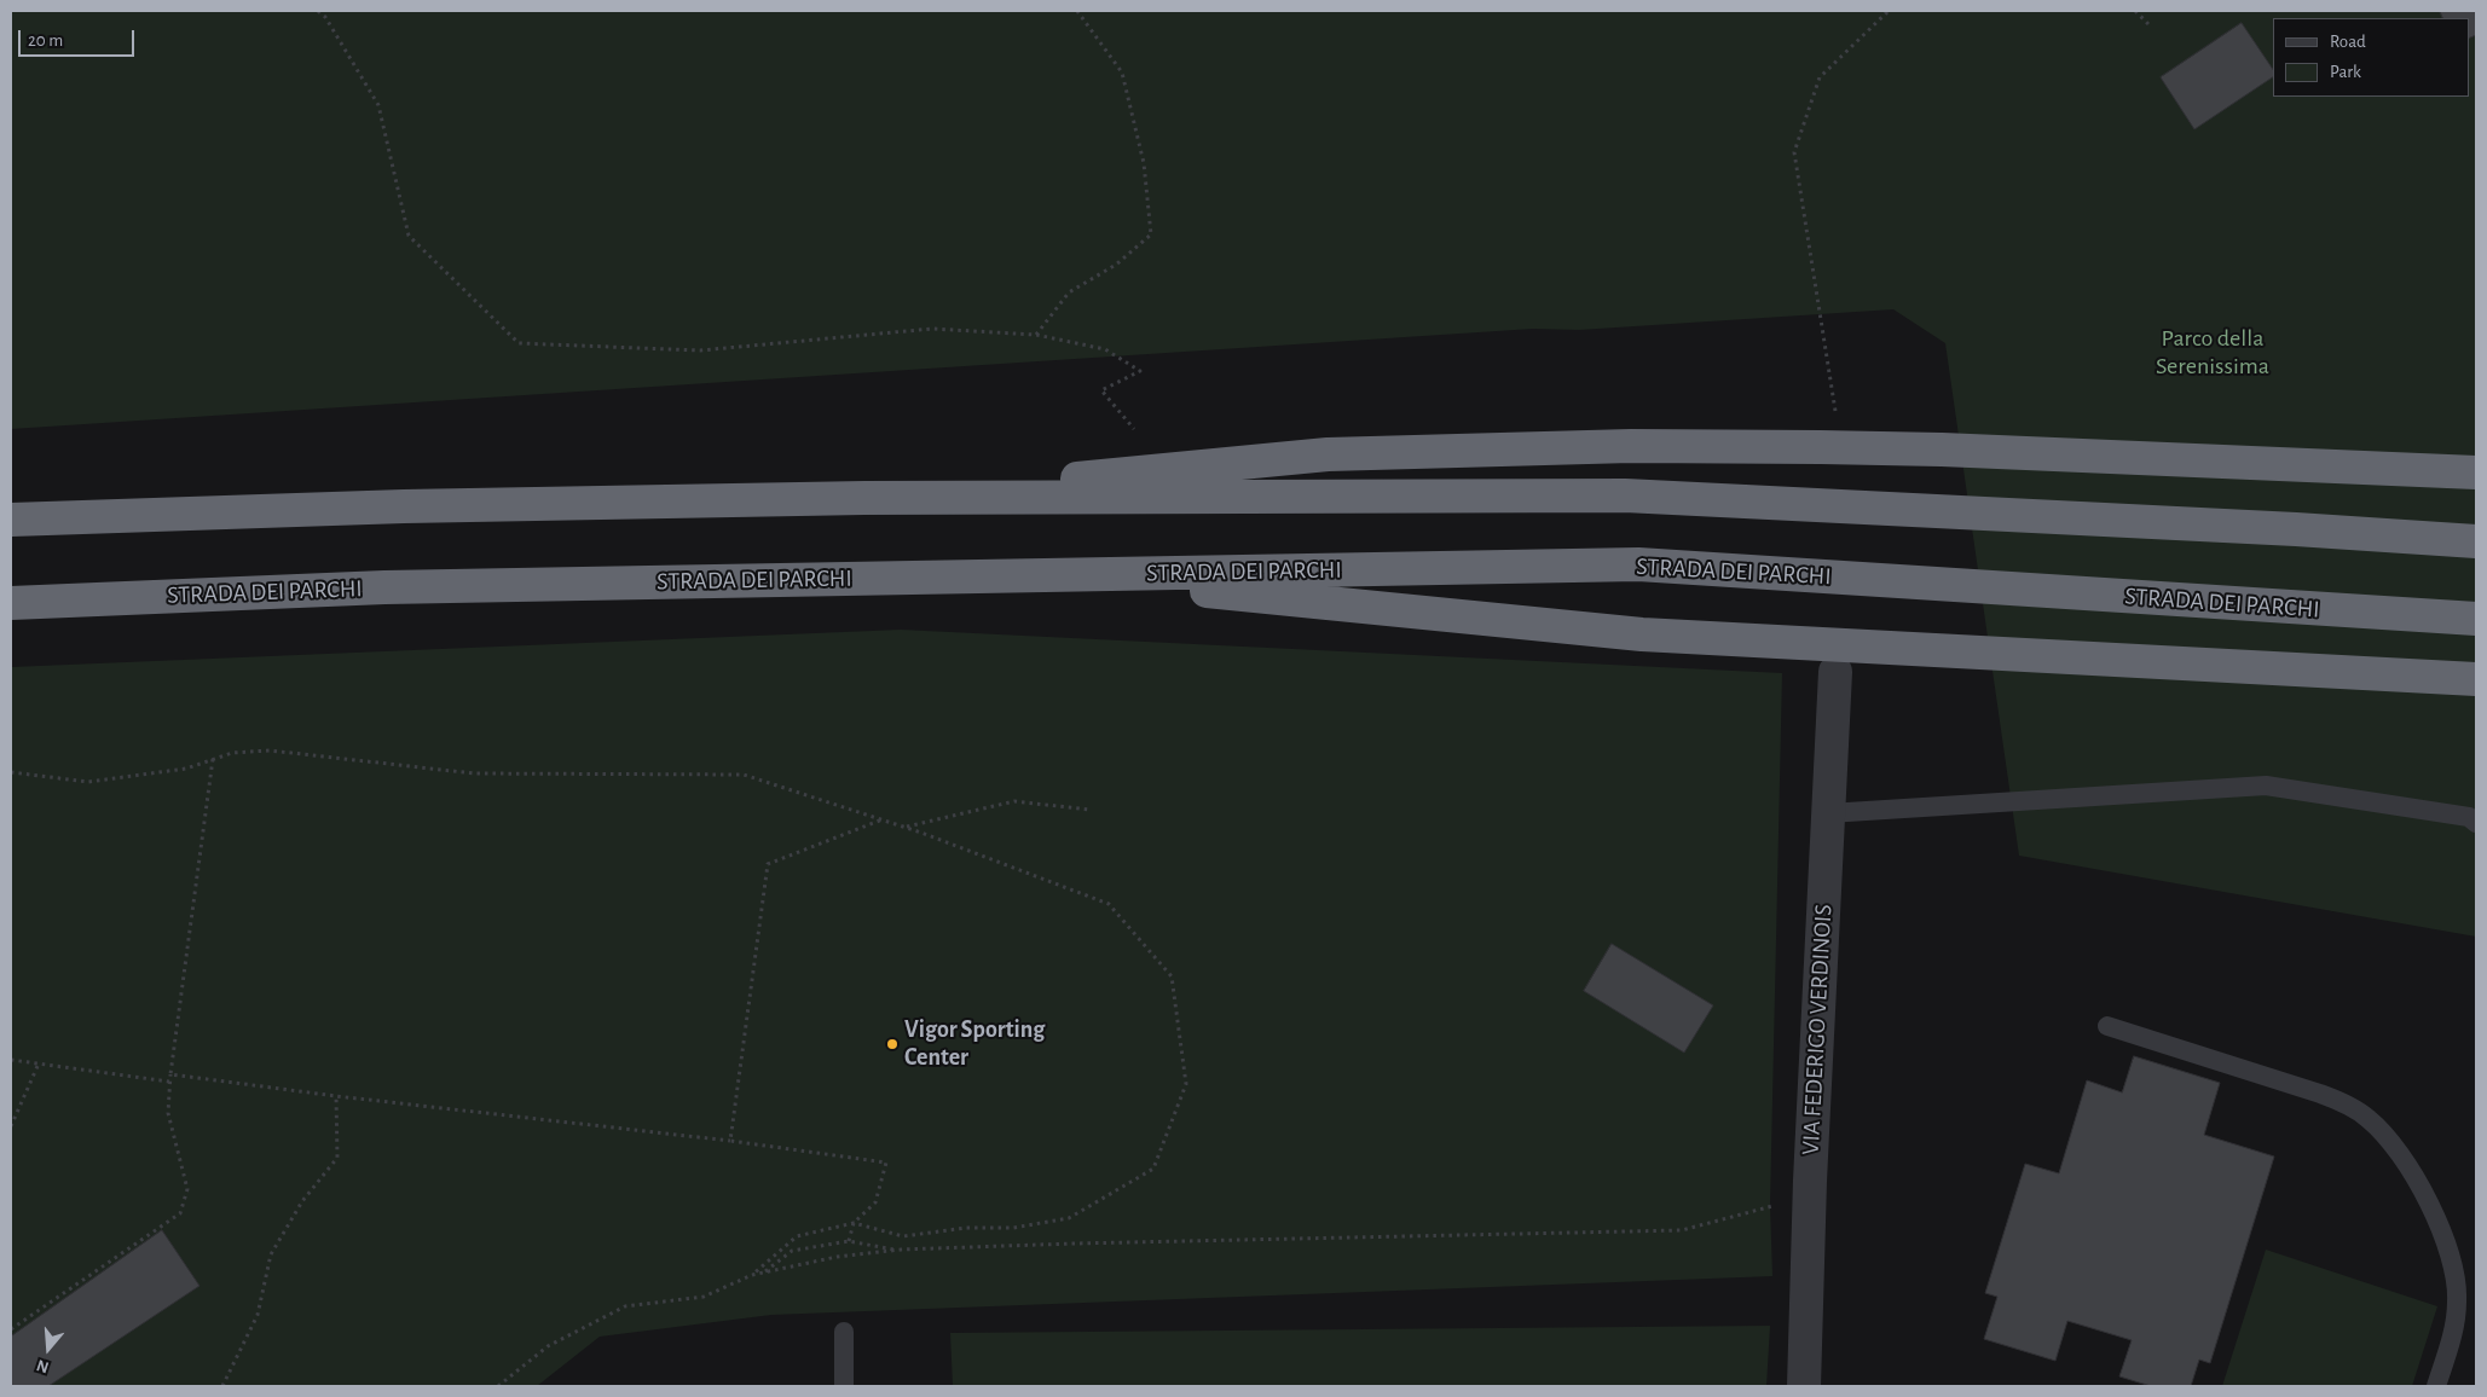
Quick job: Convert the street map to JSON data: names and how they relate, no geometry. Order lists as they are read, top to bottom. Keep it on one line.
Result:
{"streets":{"highway":["STRADA DEI PARCHI"],"street":["VIA FEDERIGO VERDINOIS"]},"parks":["Parco della Serenissima"],"places":["Vigor Sporting Center"],"legend":["Road","Park"],"scale_bar":"20 m","north":"bottom"}
